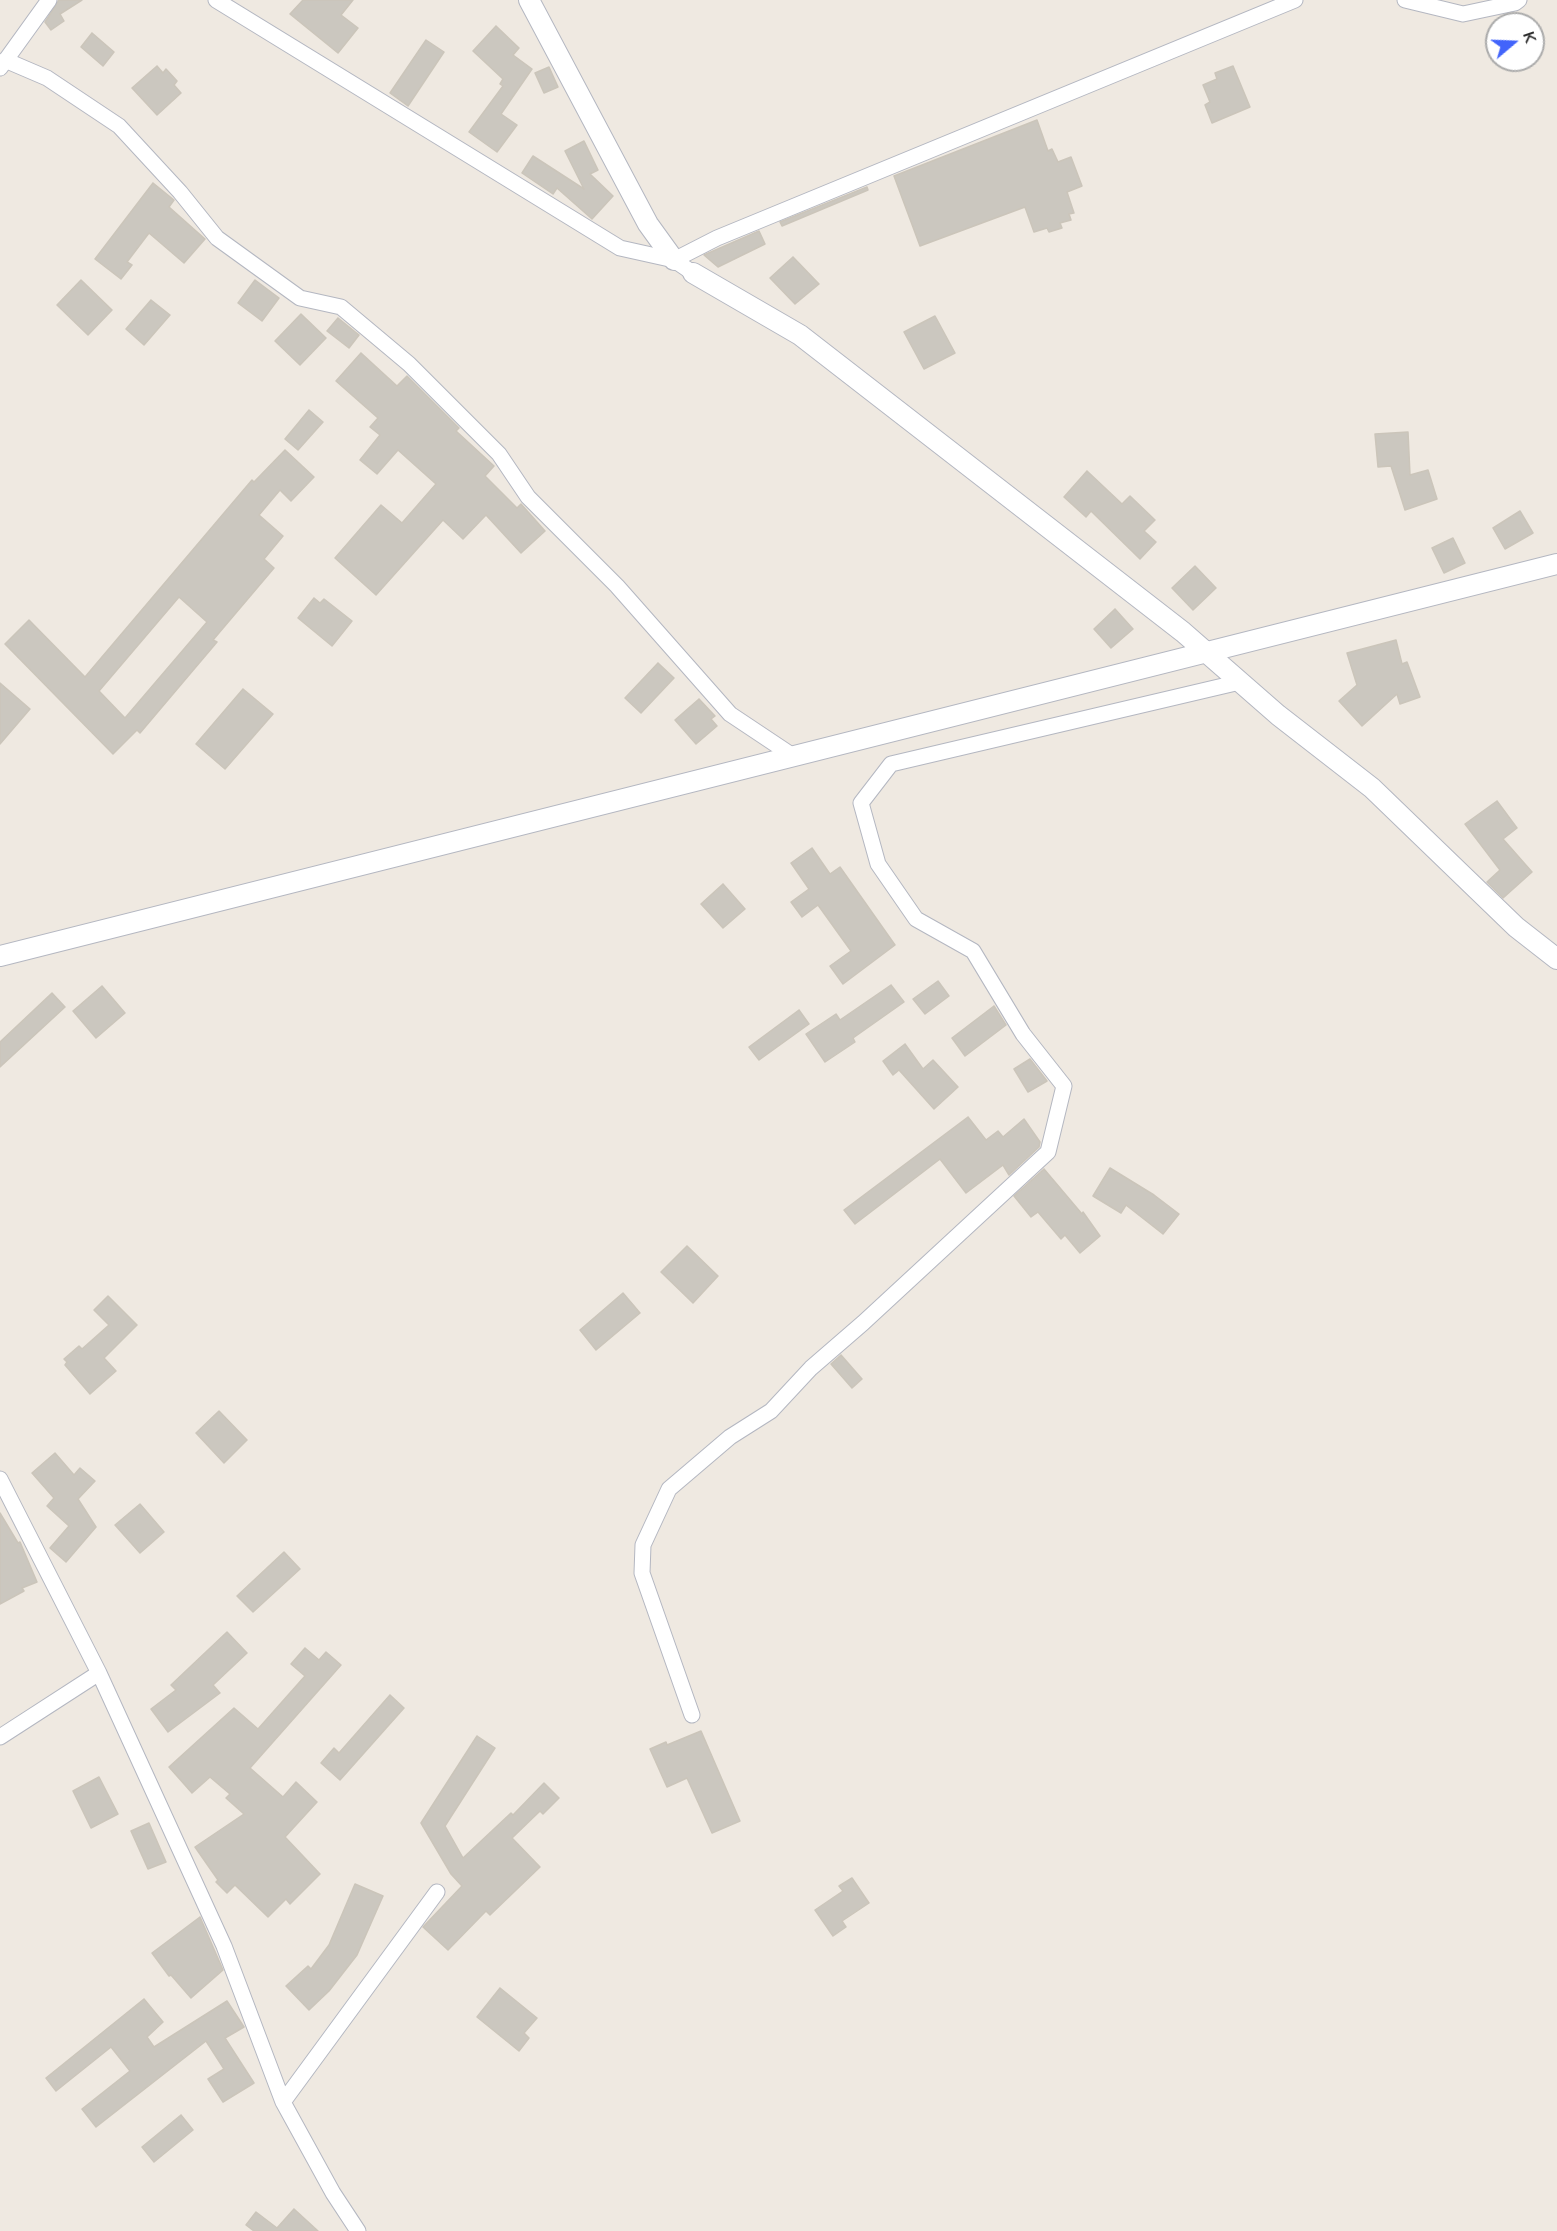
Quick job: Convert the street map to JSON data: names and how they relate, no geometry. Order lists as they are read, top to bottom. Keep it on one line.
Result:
{"north":"right"}
